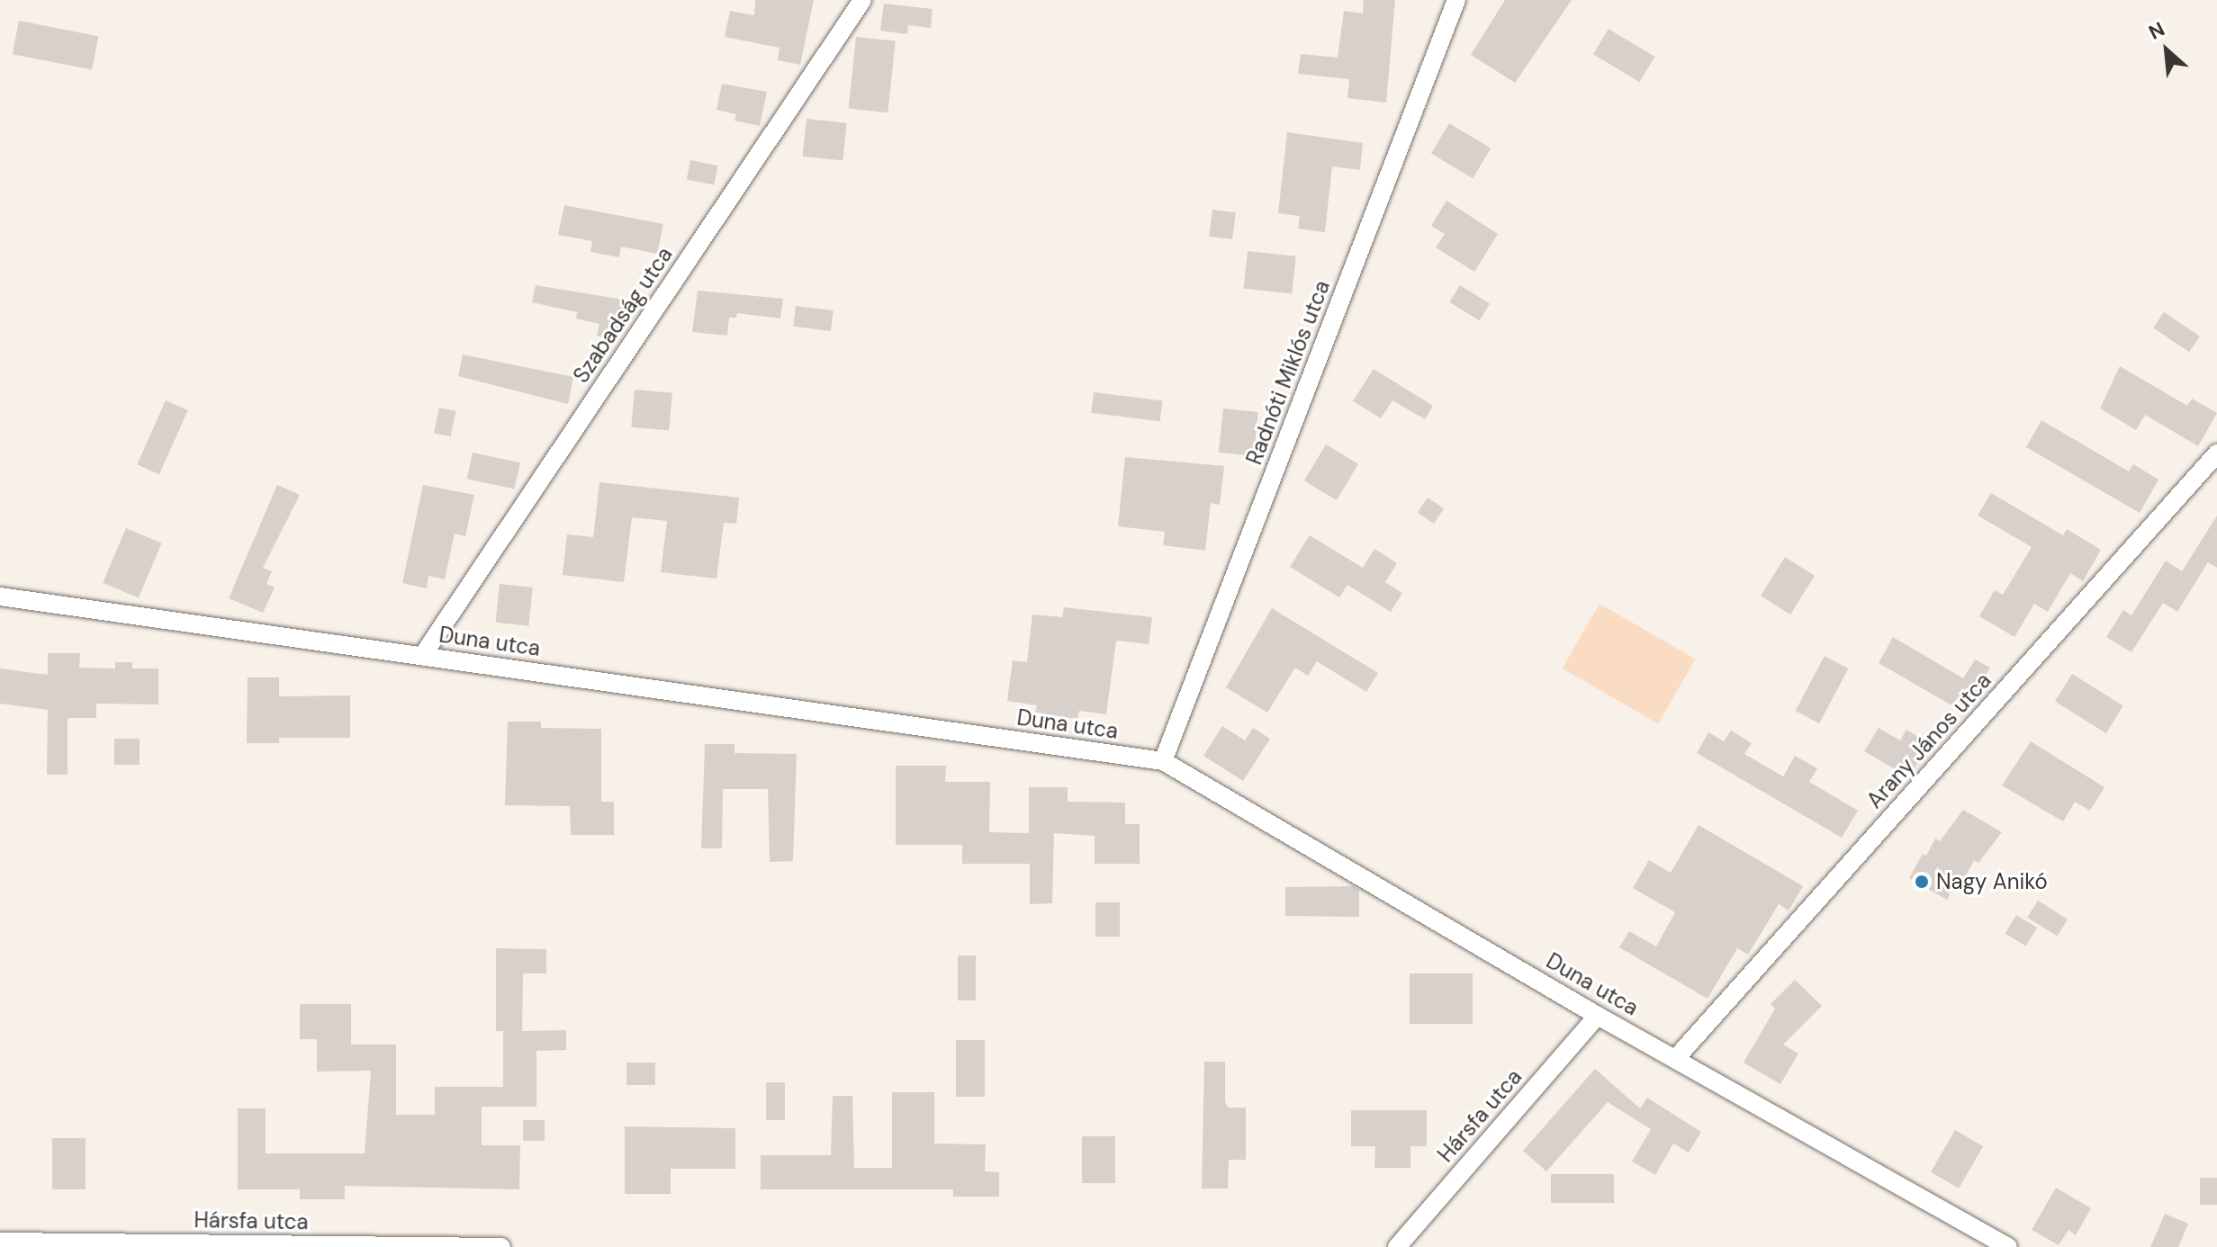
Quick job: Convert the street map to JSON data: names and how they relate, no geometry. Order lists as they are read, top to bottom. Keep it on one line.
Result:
{"streets":{"street":["Szabadság utca","Radnóti Miklós utca","Duna utca","Arany János utca","Hársfa utca"]},"crossings":[["Szabadság utca","Duna utca"],["Radnóti Miklós utca","Duna utca"],["Duna utca","Arany János utca"],["Duna utca","Hársfa utca"]],"places":["Nagy Anikó"],"north":"top left"}
